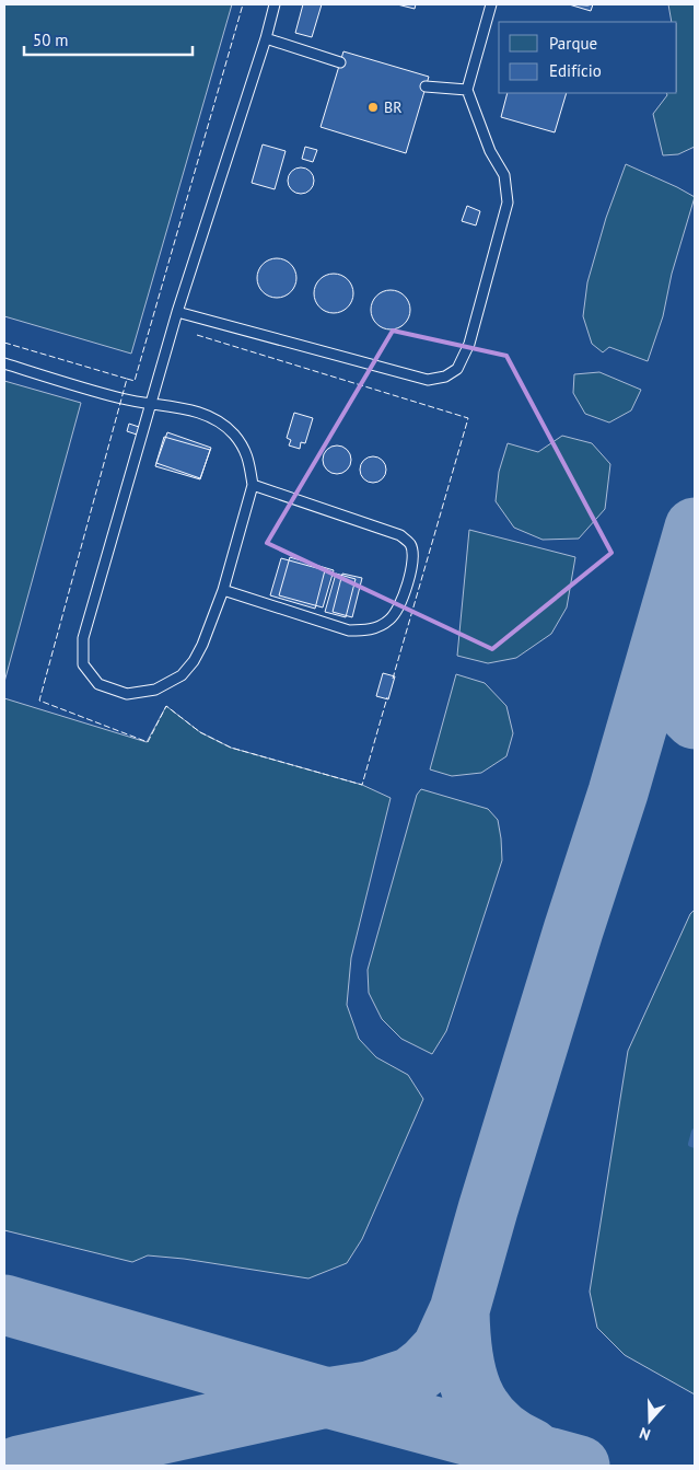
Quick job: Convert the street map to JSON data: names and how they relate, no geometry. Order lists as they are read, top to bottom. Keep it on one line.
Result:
{"places":["BR"],"legend":["Parque","Edifício"],"scale_bar":"50 m","north":"bottom"}
